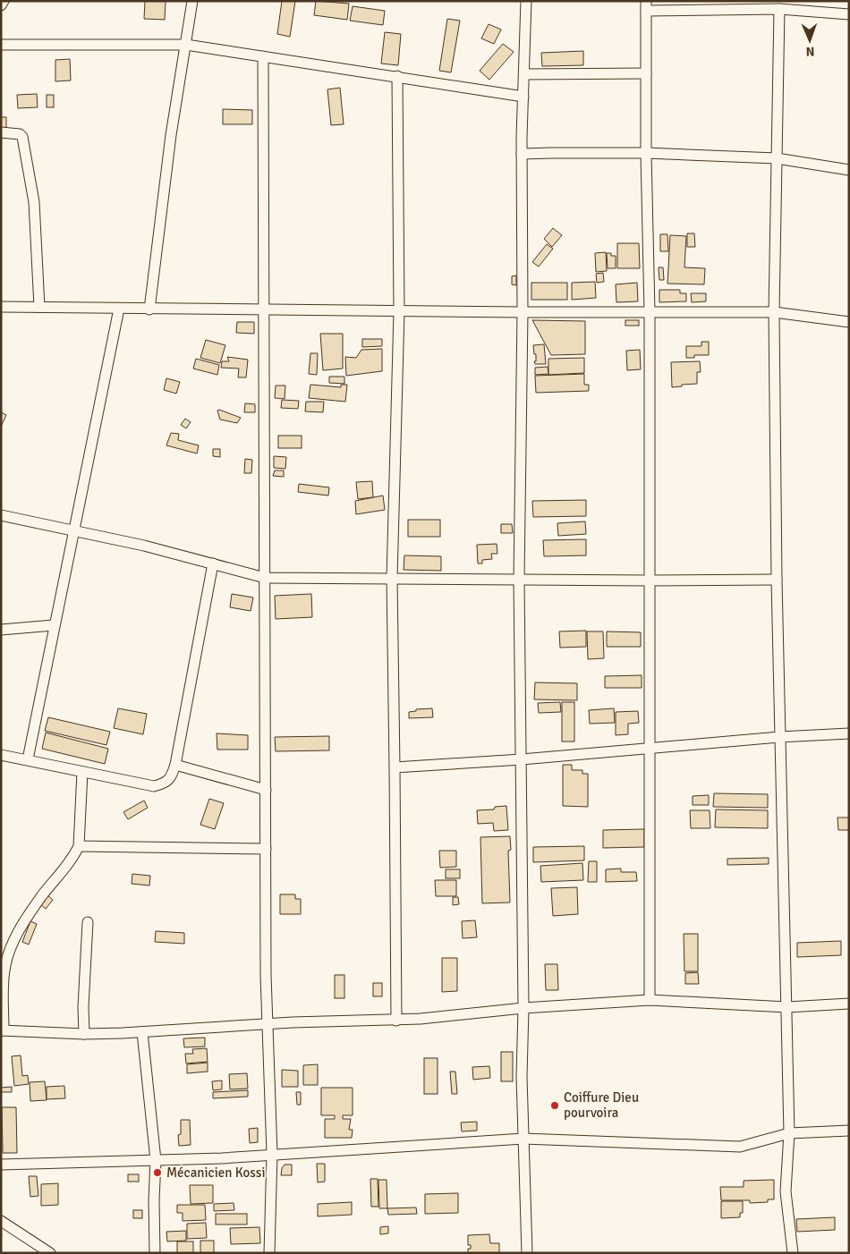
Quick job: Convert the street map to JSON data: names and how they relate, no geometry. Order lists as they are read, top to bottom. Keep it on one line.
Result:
{"places":["Coiffure Dieu pourvoira","Mécanicien Kossi"],"north":"bottom"}
